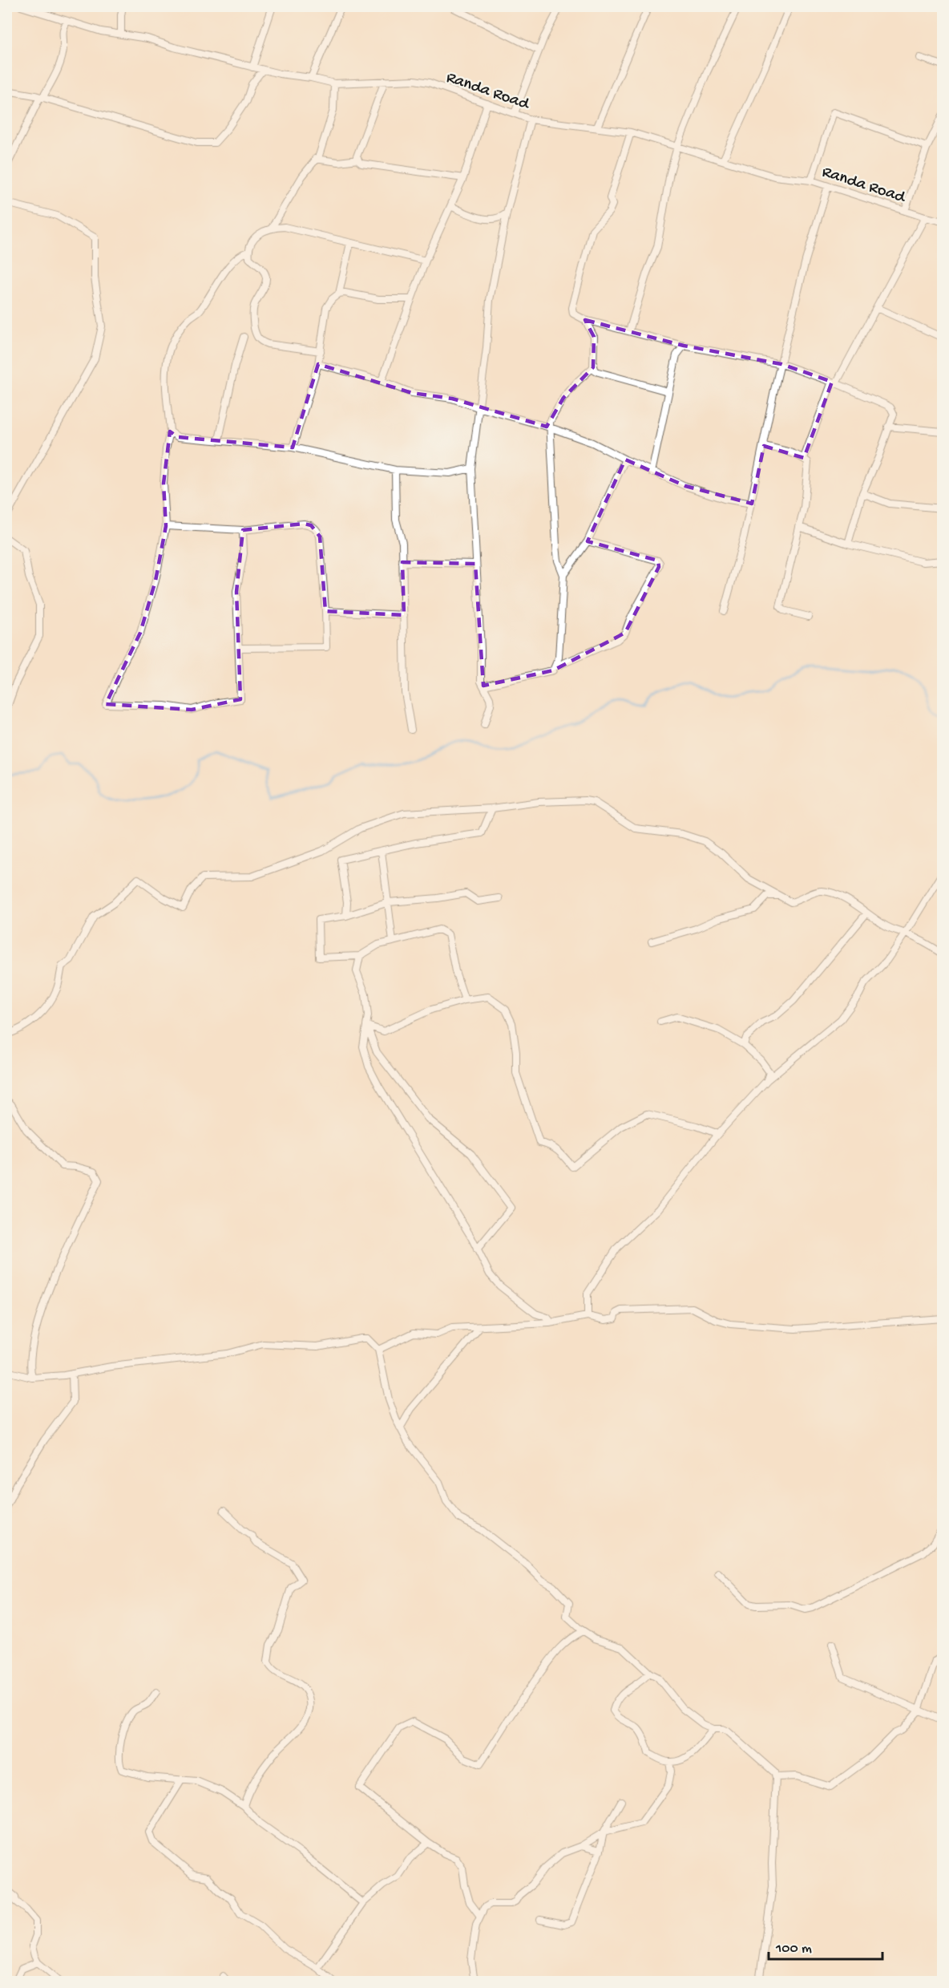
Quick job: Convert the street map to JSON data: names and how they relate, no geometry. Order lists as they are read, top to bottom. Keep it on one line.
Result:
{"streets":{"street":["Randa Road"]},"scale_bar":"100 m"}
